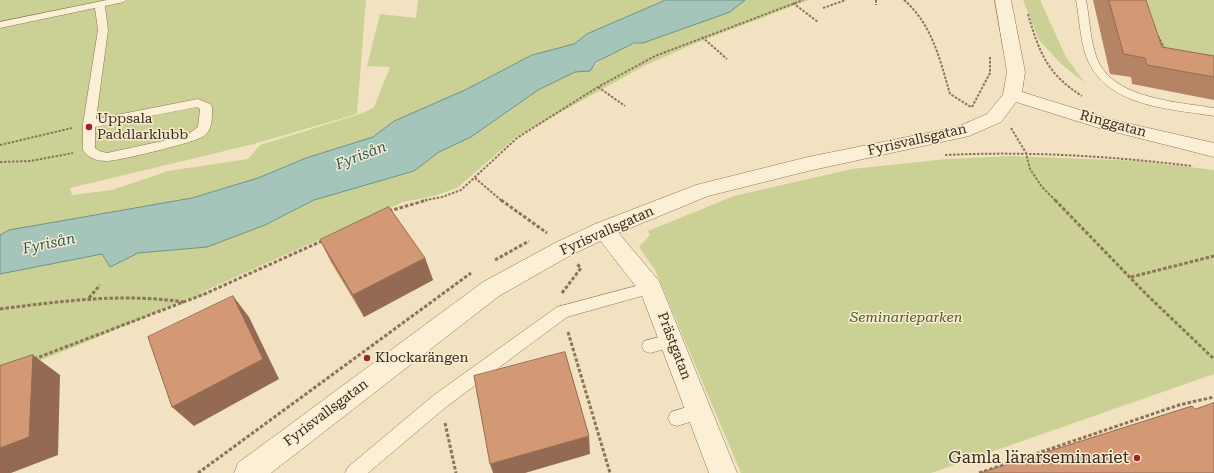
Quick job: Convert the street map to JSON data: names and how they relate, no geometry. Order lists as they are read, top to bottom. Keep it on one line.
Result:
{"streets":{"street":["Ringgatan","Fyrisvallsgatan","Prästgatan"]},"crossings":[["Ringgatan","Fyrisvallsgatan"],["Fyrisvallsgatan","Prästgatan"]],"water":["Fyrisån"],"parks":["Seminarieparken"],"places":["Uppsala Paddlarklubb","Klockarängen","Gamla lärarseminariet"]}
